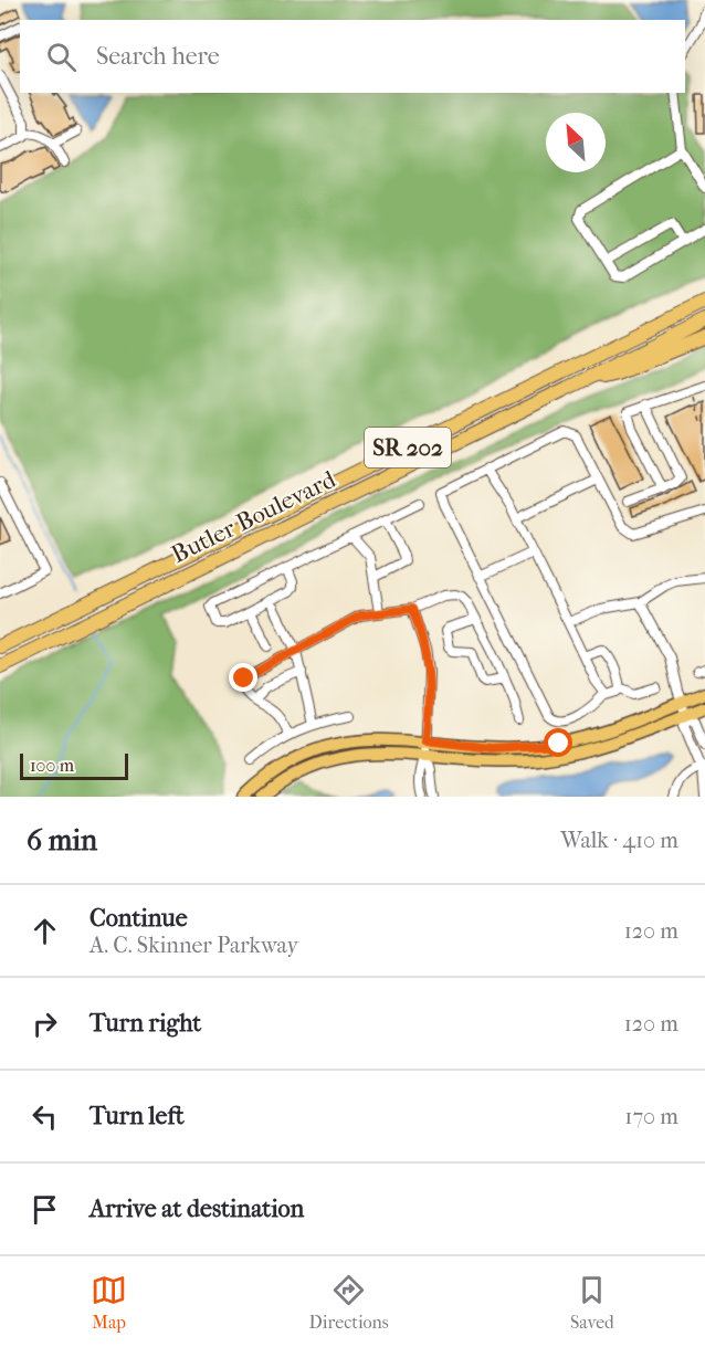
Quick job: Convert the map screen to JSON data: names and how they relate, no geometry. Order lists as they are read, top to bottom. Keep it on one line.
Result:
{"streets":{"highway":["SR 202","Butler Boulevard"]},"scale_bar":"100 m","north":"top left","page":{"search":"Search here","scale":"100 m","heading":["6 min","Walk · 410 m"],"list":[["Continue","A. C. Skinner Parkway","120 m"],["Turn right","120 m"],["Turn left","170 m"],"Arrive at destination"],"nav":["Map","Directions","Saved"]}}
